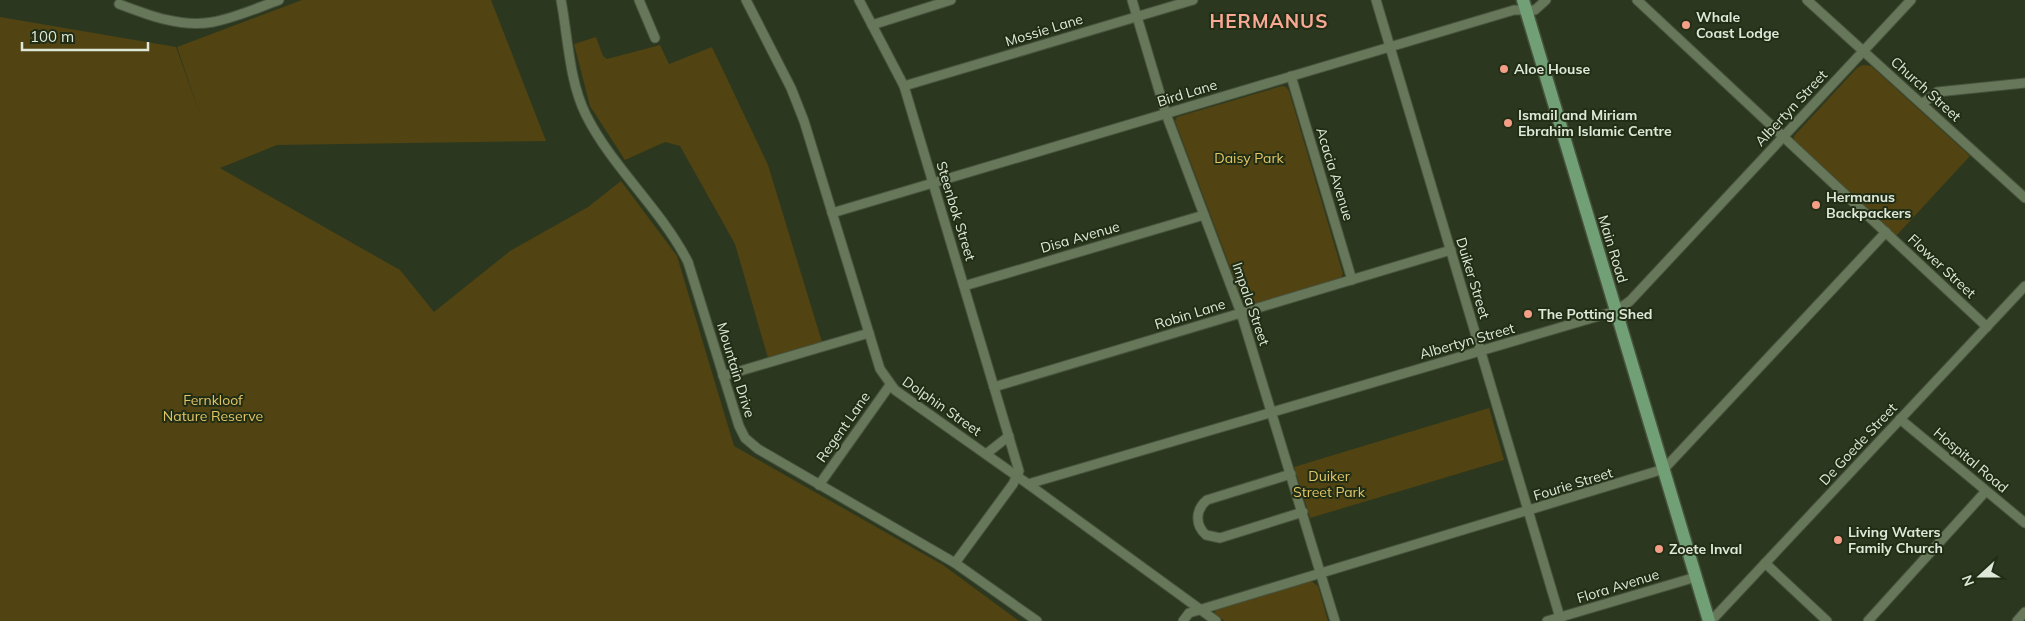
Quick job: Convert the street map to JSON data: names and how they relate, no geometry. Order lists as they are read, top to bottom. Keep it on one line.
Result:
{"streets":{"main road":["Main Road"],"street":["Mossie Lane","Church Street","Bird Lane","Albertyn Street","Acacia Avenue","Steenbok Street","Disa Avenue","Flower Street","Duiker Street","Impala Street","Robin Lane","Mountain Drive","Dolphin Street","Regent Lane","De Goede Street","Hospital Road","Fourie Street","Flora Avenue"]},"crossings":[["Mossie Lane","Steenbok Street"],["Mossie Lane","Impala Street"],["Church Street","Albertyn Street"],["Bird Lane","Acacia Avenue"],["Bird Lane","Steenbok Street"],["Bird Lane","Main Road"],["Bird Lane","Duiker Street"],["Bird Lane","Impala Street"],["Bird Lane","Dolphin Street"],["Albertyn Street","Main Road"],["Albertyn Street","Flower Street"],["Albertyn Street","Duiker Street"],["Albertyn Street","Impala Street"],["Albertyn Street","Dolphin Street"],["Acacia Avenue","Robin Lane"],["Steenbok Street","Disa Avenue"],["Steenbok Street","Robin Lane"],["Steenbok Street","Dolphin Street"],["Disa Avenue","Impala Street"],["Main Road","De Goede Street"],["Main Road","Fourie Street"],["Main Road","Flora Avenue"],["Flower Street","De Goede Street"],["Flower Street","Fourie Street"],["Duiker Street","Robin Lane"],["Duiker Street","Fourie Street"],["Duiker Street","Flora Avenue"],["Impala Street","Robin Lane"],["Impala Street","Fourie Street"],["Mountain Drive","Regent Lane"],["Dolphin Street","Regent Lane"],["Dolphin Street","Fourie Street"],["De Goede Street","Hospital Road"]],"districts":["HERMANUS"],"parks":["Daisy Park","Fernkloof Nature Reserve","Duiker Street Park"],"places":["Whale Coast Lodge","Aloe House","Ismail and Miriam Ebrahim Islamic Centre","Hermanus Backpackers","The Potting Shed","Living Waters Family Church","Zoete Inval"],"scale_bar":"100 m","north":"left"}
